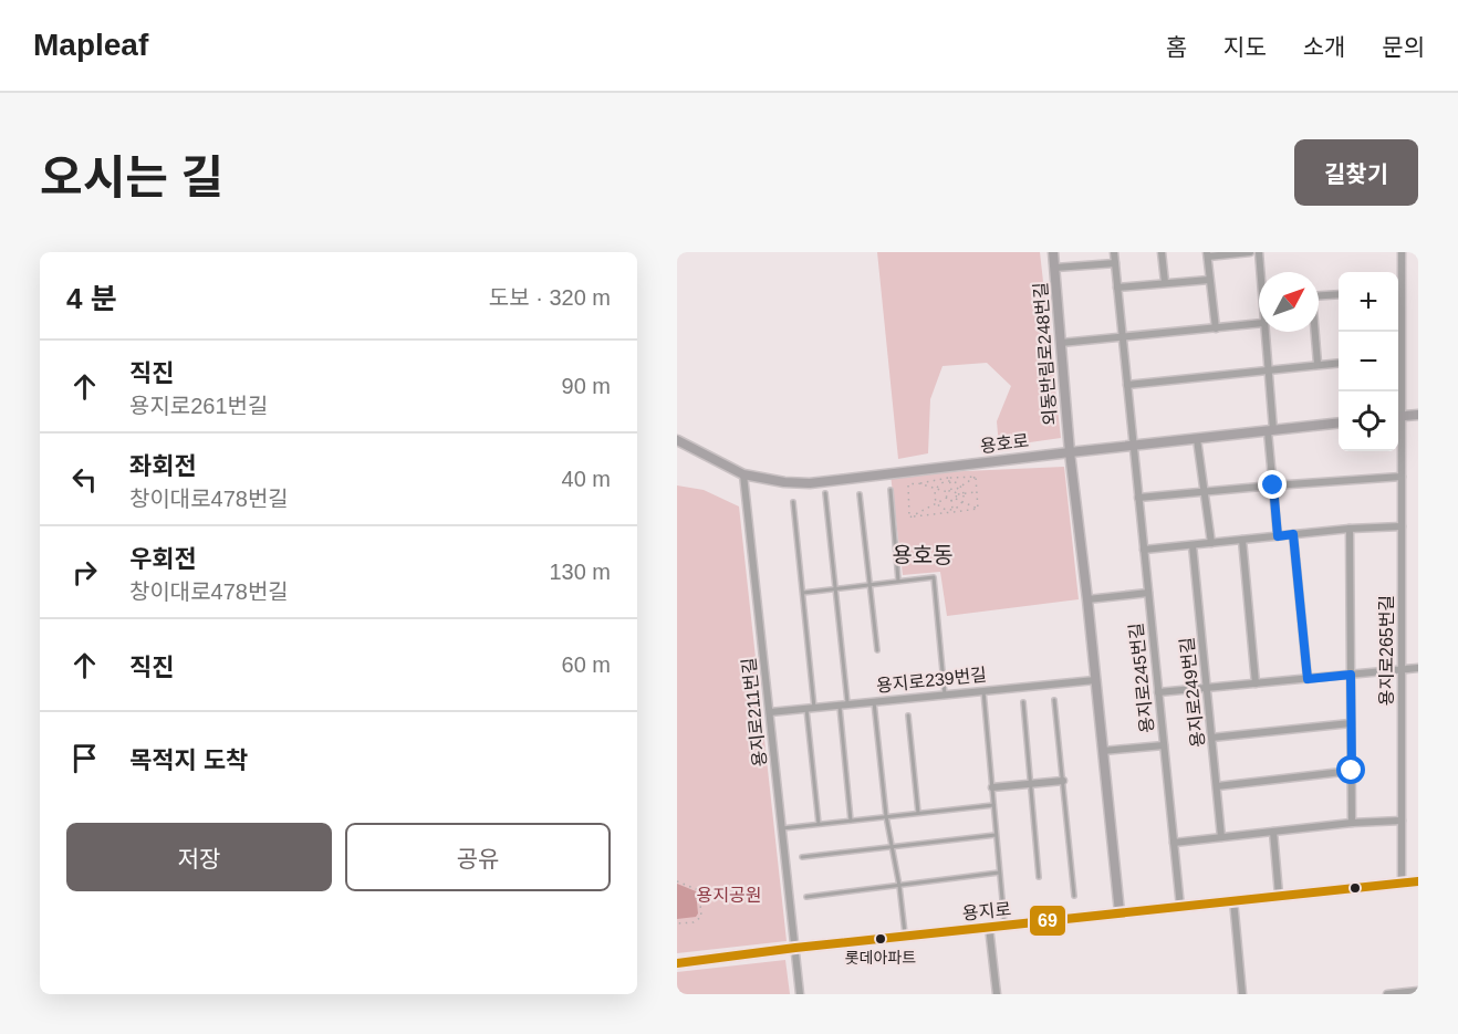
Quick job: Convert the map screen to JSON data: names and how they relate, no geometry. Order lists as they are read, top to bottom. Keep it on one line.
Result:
{"streets":{"street":["외동반림로248번길","용호로","용지로265번길","용지로245번길","용지로239번길","용지로249번길","용지로211번길","용지로"]},"crossings":[["외동반림로248번길","용호로"],["용호로","용지로245번길"],["용호로","용지로211번길"],["용지로265번길","용지로"],["용지로245번길","용지로"],["용지로239번길","용지로211번길"],["용지로211번길","용지로"]],"districts":["용호동"],"parks":["용지공원"],"places":["롯데아파트"],"lines":["transit line 69"],"north":"top right","page":{"header":"Mapleaf","nav":["홈","지도","소개","문의"],"title":"오시는 길","buttons":["길찾기",["저장","공유"]],"heading":["4 분","도보 · 320 m"],"map_buttons":["+","−"],"list":[["직진","용지로261번길","90 m"],["좌회전","창이대로478번길","40 m"],["우회전","창이대로478번길","130 m"],["직진","60 m"],"목적지 도착"]}}
